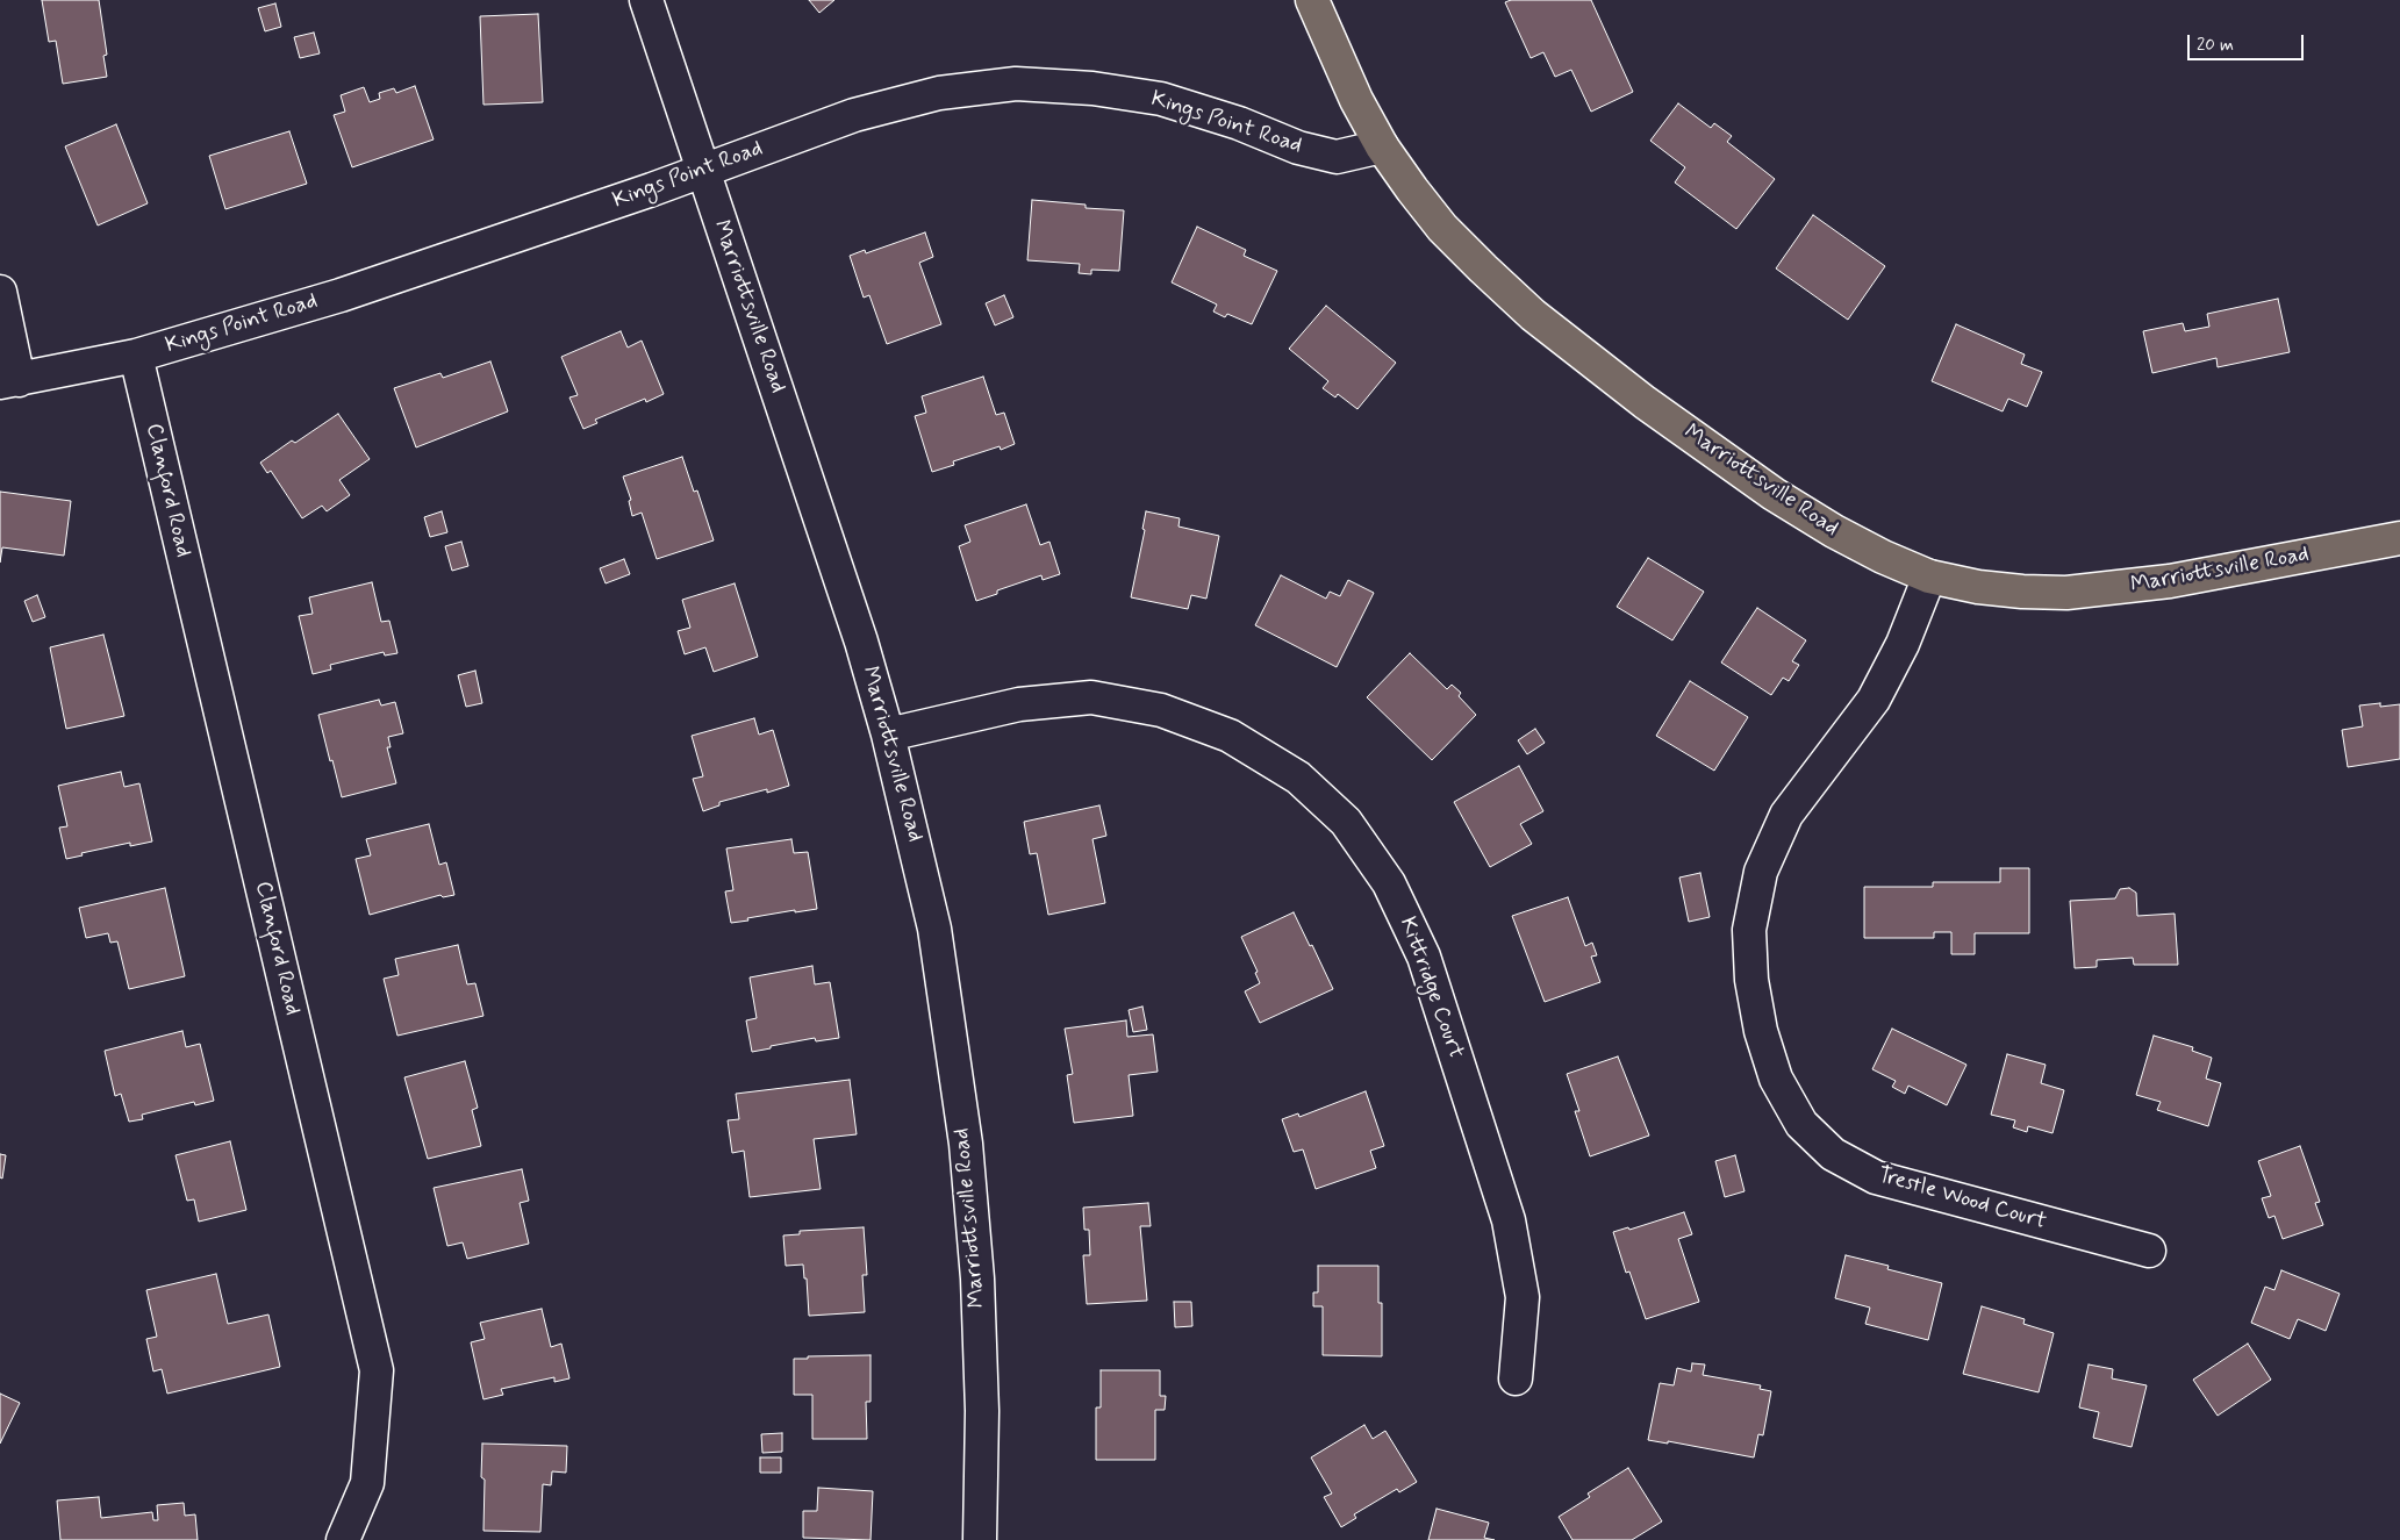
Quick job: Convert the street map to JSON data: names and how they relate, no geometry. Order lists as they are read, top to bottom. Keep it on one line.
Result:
{"streets":{"main road":["Marriottsville Road"],"street":["Kings Point Road","Clanford Road","Kittridge Court","Trestle Wood Court"]},"crossings":[["Kings Point Road","Marriottsville Road"],["Kings Point Road","Clanford Road"],["Marriottsville Road","Kittridge Court"],["Marriottsville Road","Trestle Wood Court"]],"scale_bar":"20 m"}
